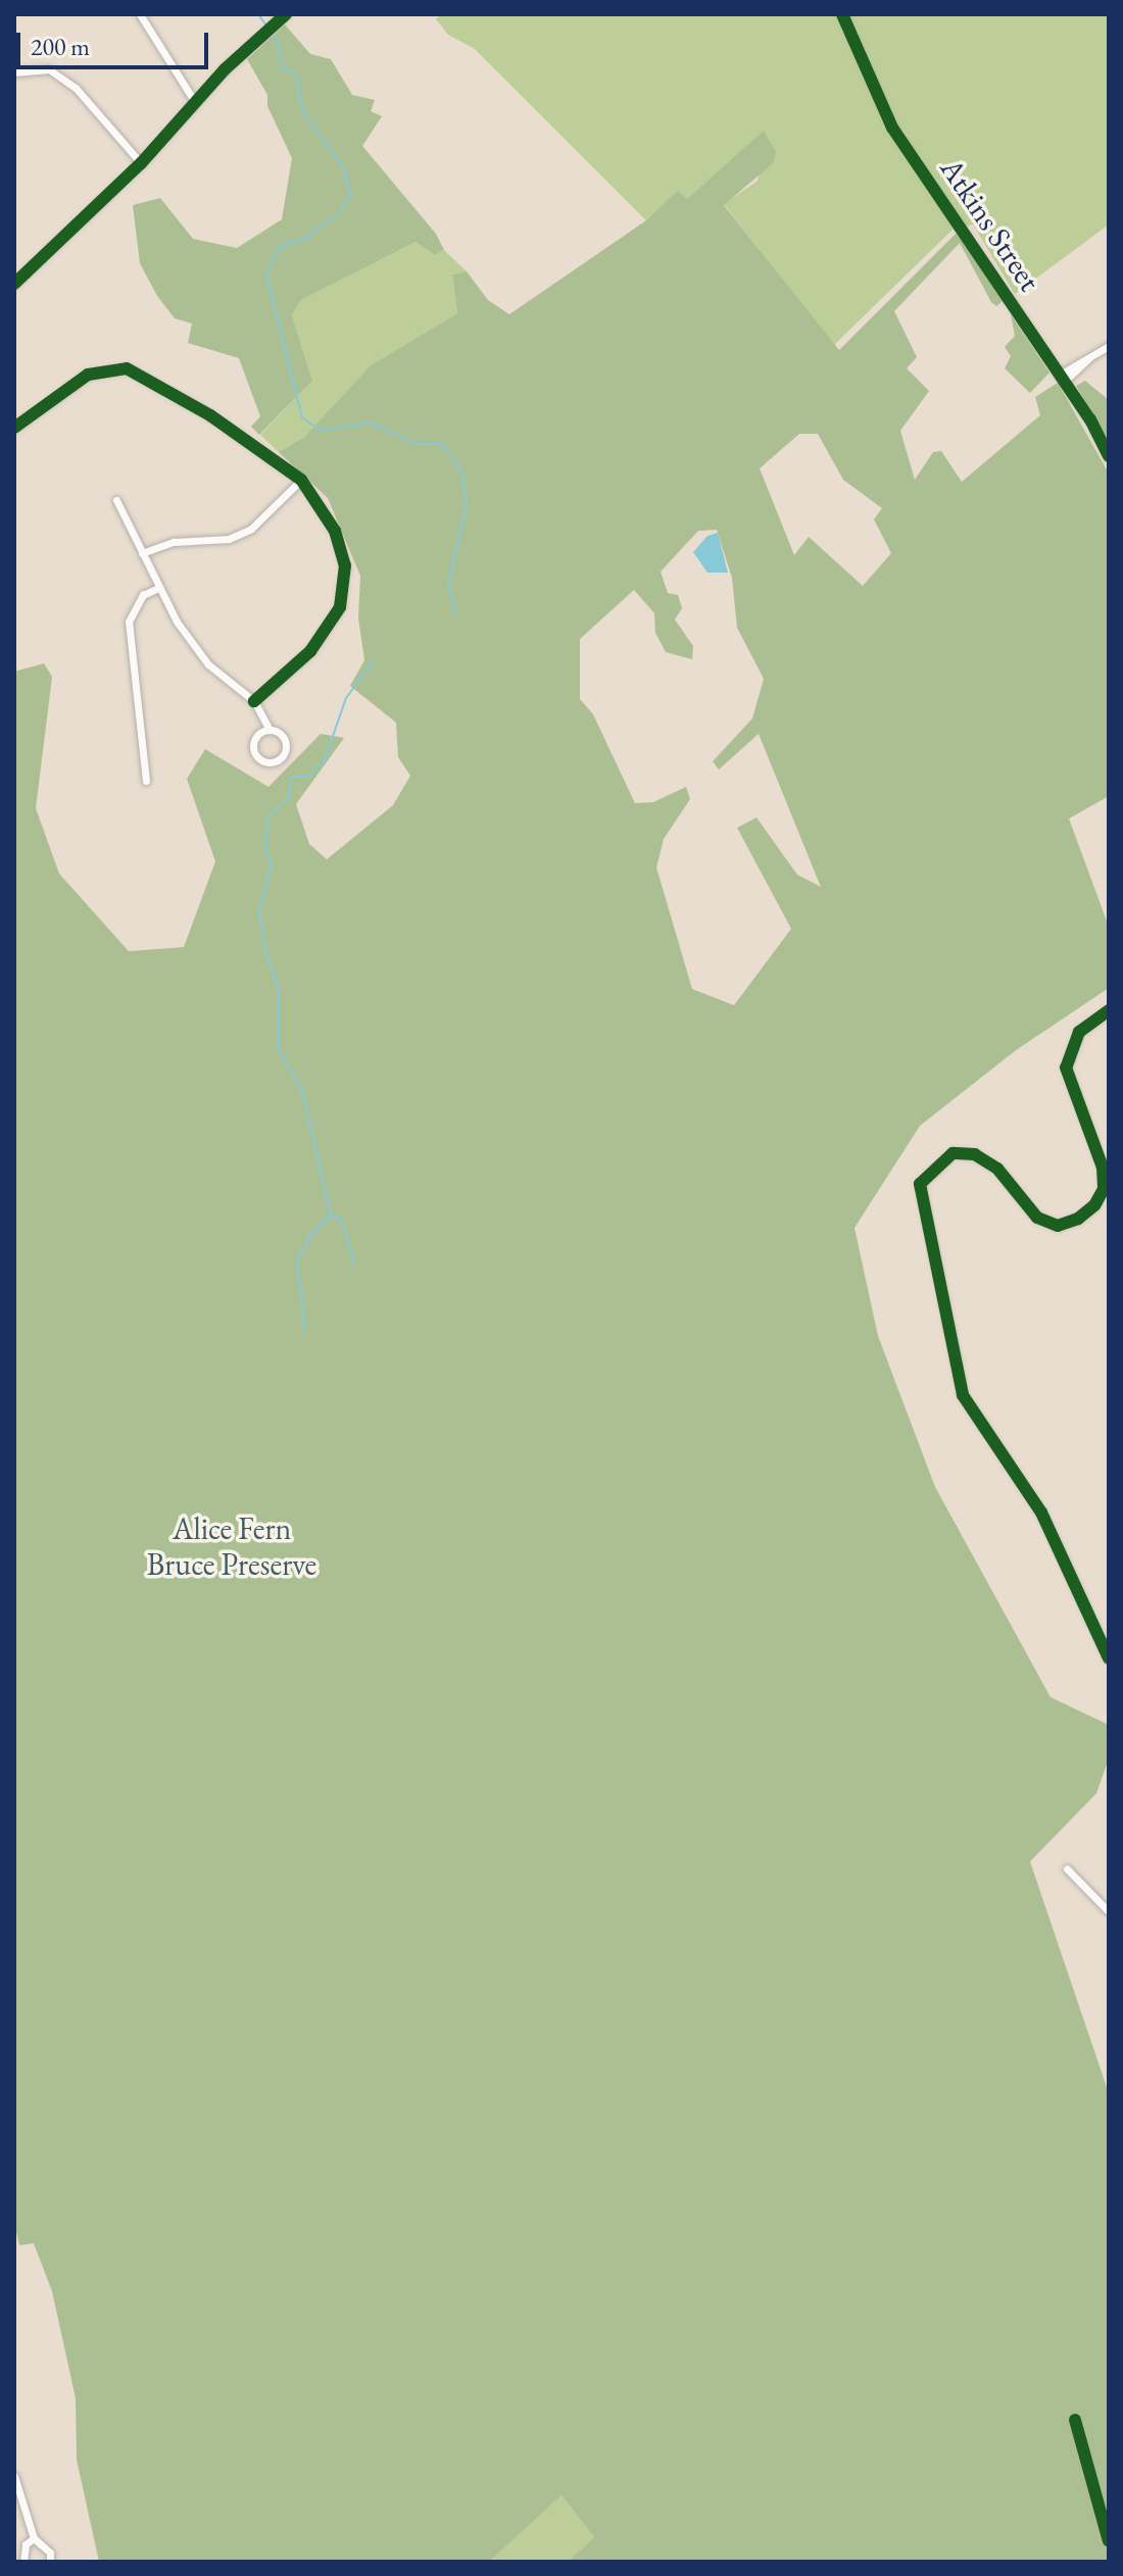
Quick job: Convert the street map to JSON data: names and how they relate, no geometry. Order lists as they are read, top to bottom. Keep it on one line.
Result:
{"streets":{"street":["Atkins Street"]},"parks":["Alice Fern Bruce Preserve"],"scale_bar":"200 m"}
